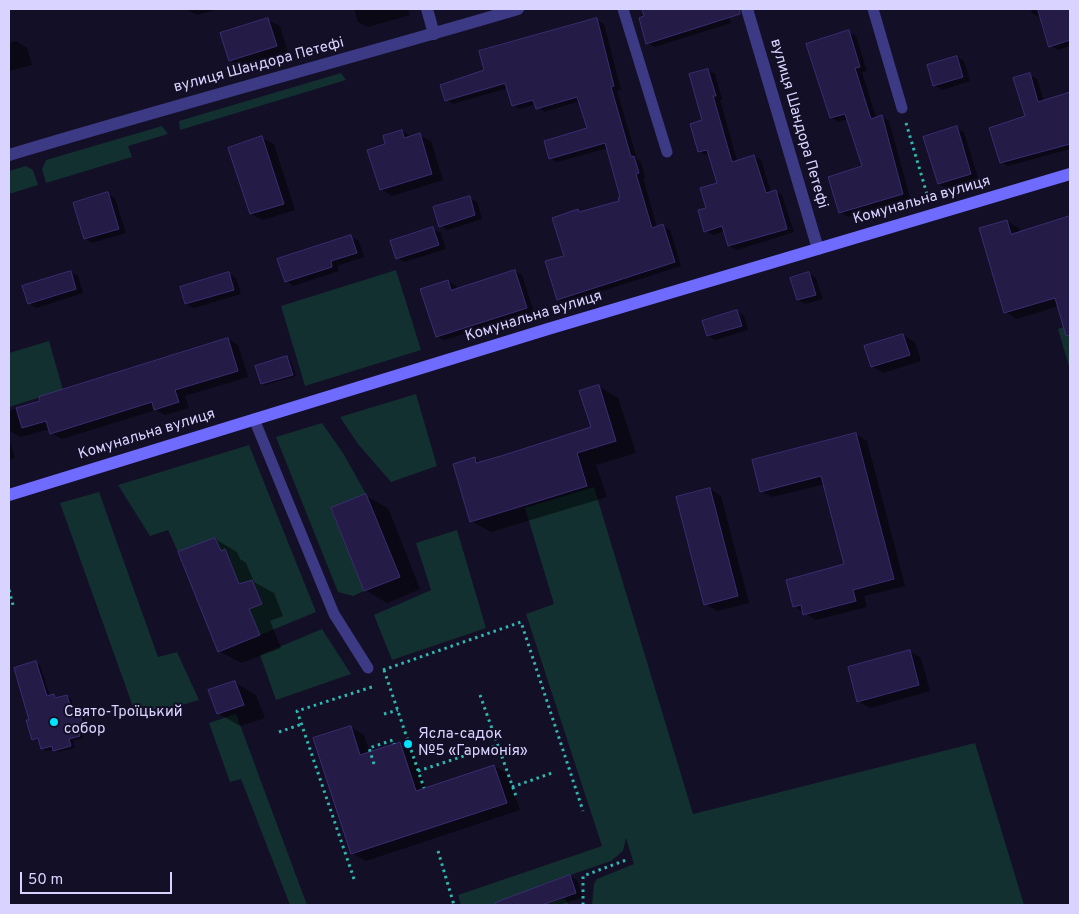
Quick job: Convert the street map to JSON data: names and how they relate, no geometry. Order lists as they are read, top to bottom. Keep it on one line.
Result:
{"streets":{"main road":["Комунальна вулиця"],"street":["вулиця Шандора Петефі"]},"crossings":[["вулиця Шандора Петефі","Комунальна вулиця"]],"places":["Свято-Троїцький собор","Ясла-садок №5 «Гармонія»"],"scale_bar":"50 m"}
